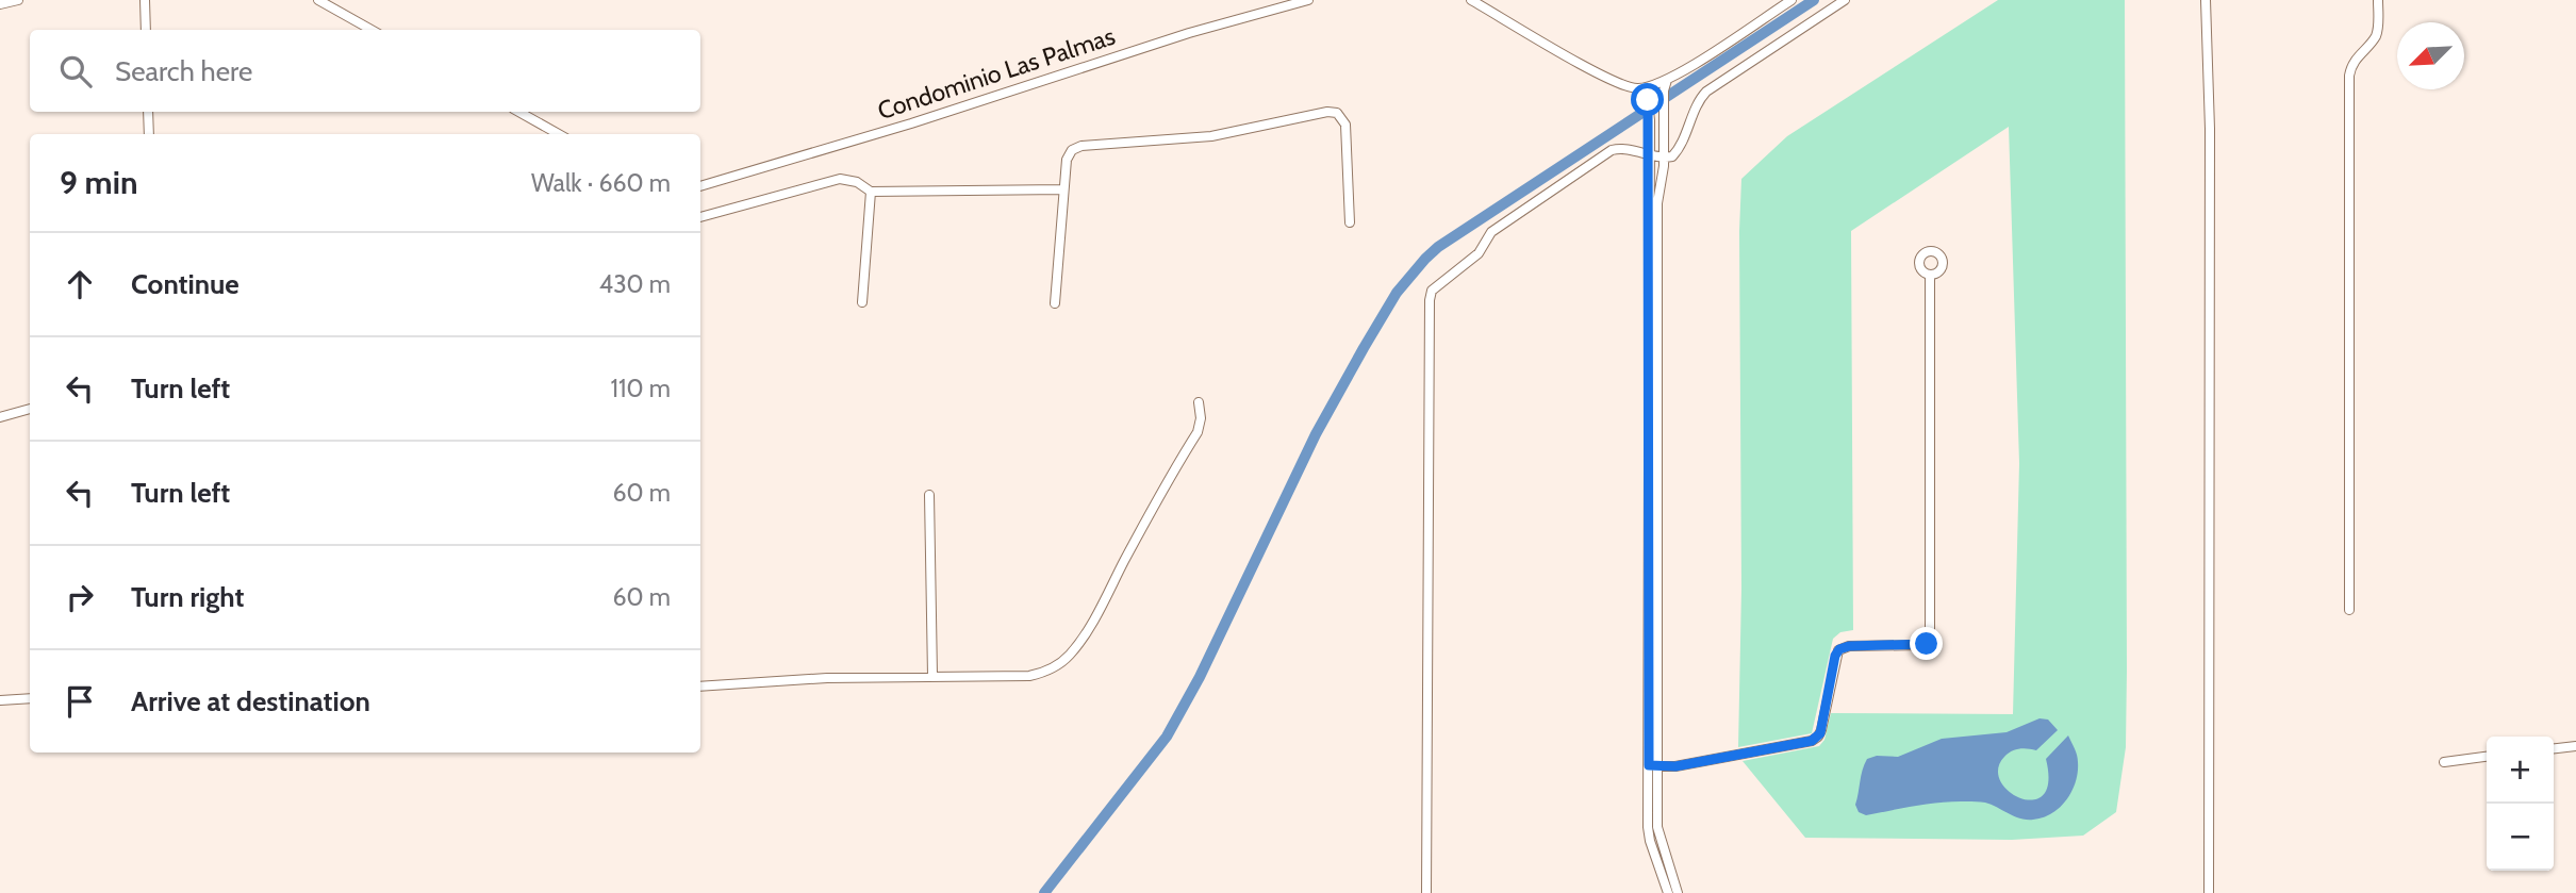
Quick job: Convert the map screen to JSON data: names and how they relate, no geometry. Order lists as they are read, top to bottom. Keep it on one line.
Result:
{"streets":{"street":["Condominio Las Palmas"]},"north":"bottom left","page":{"search":"Search here","heading":["9 min","Walk · 660 m"],"list":[["Continue","430 m"],["Turn left","110 m"],["Turn left","60 m"],["Turn right","60 m"],"Arrive at destination"],"map_buttons":["+","−"]}}
